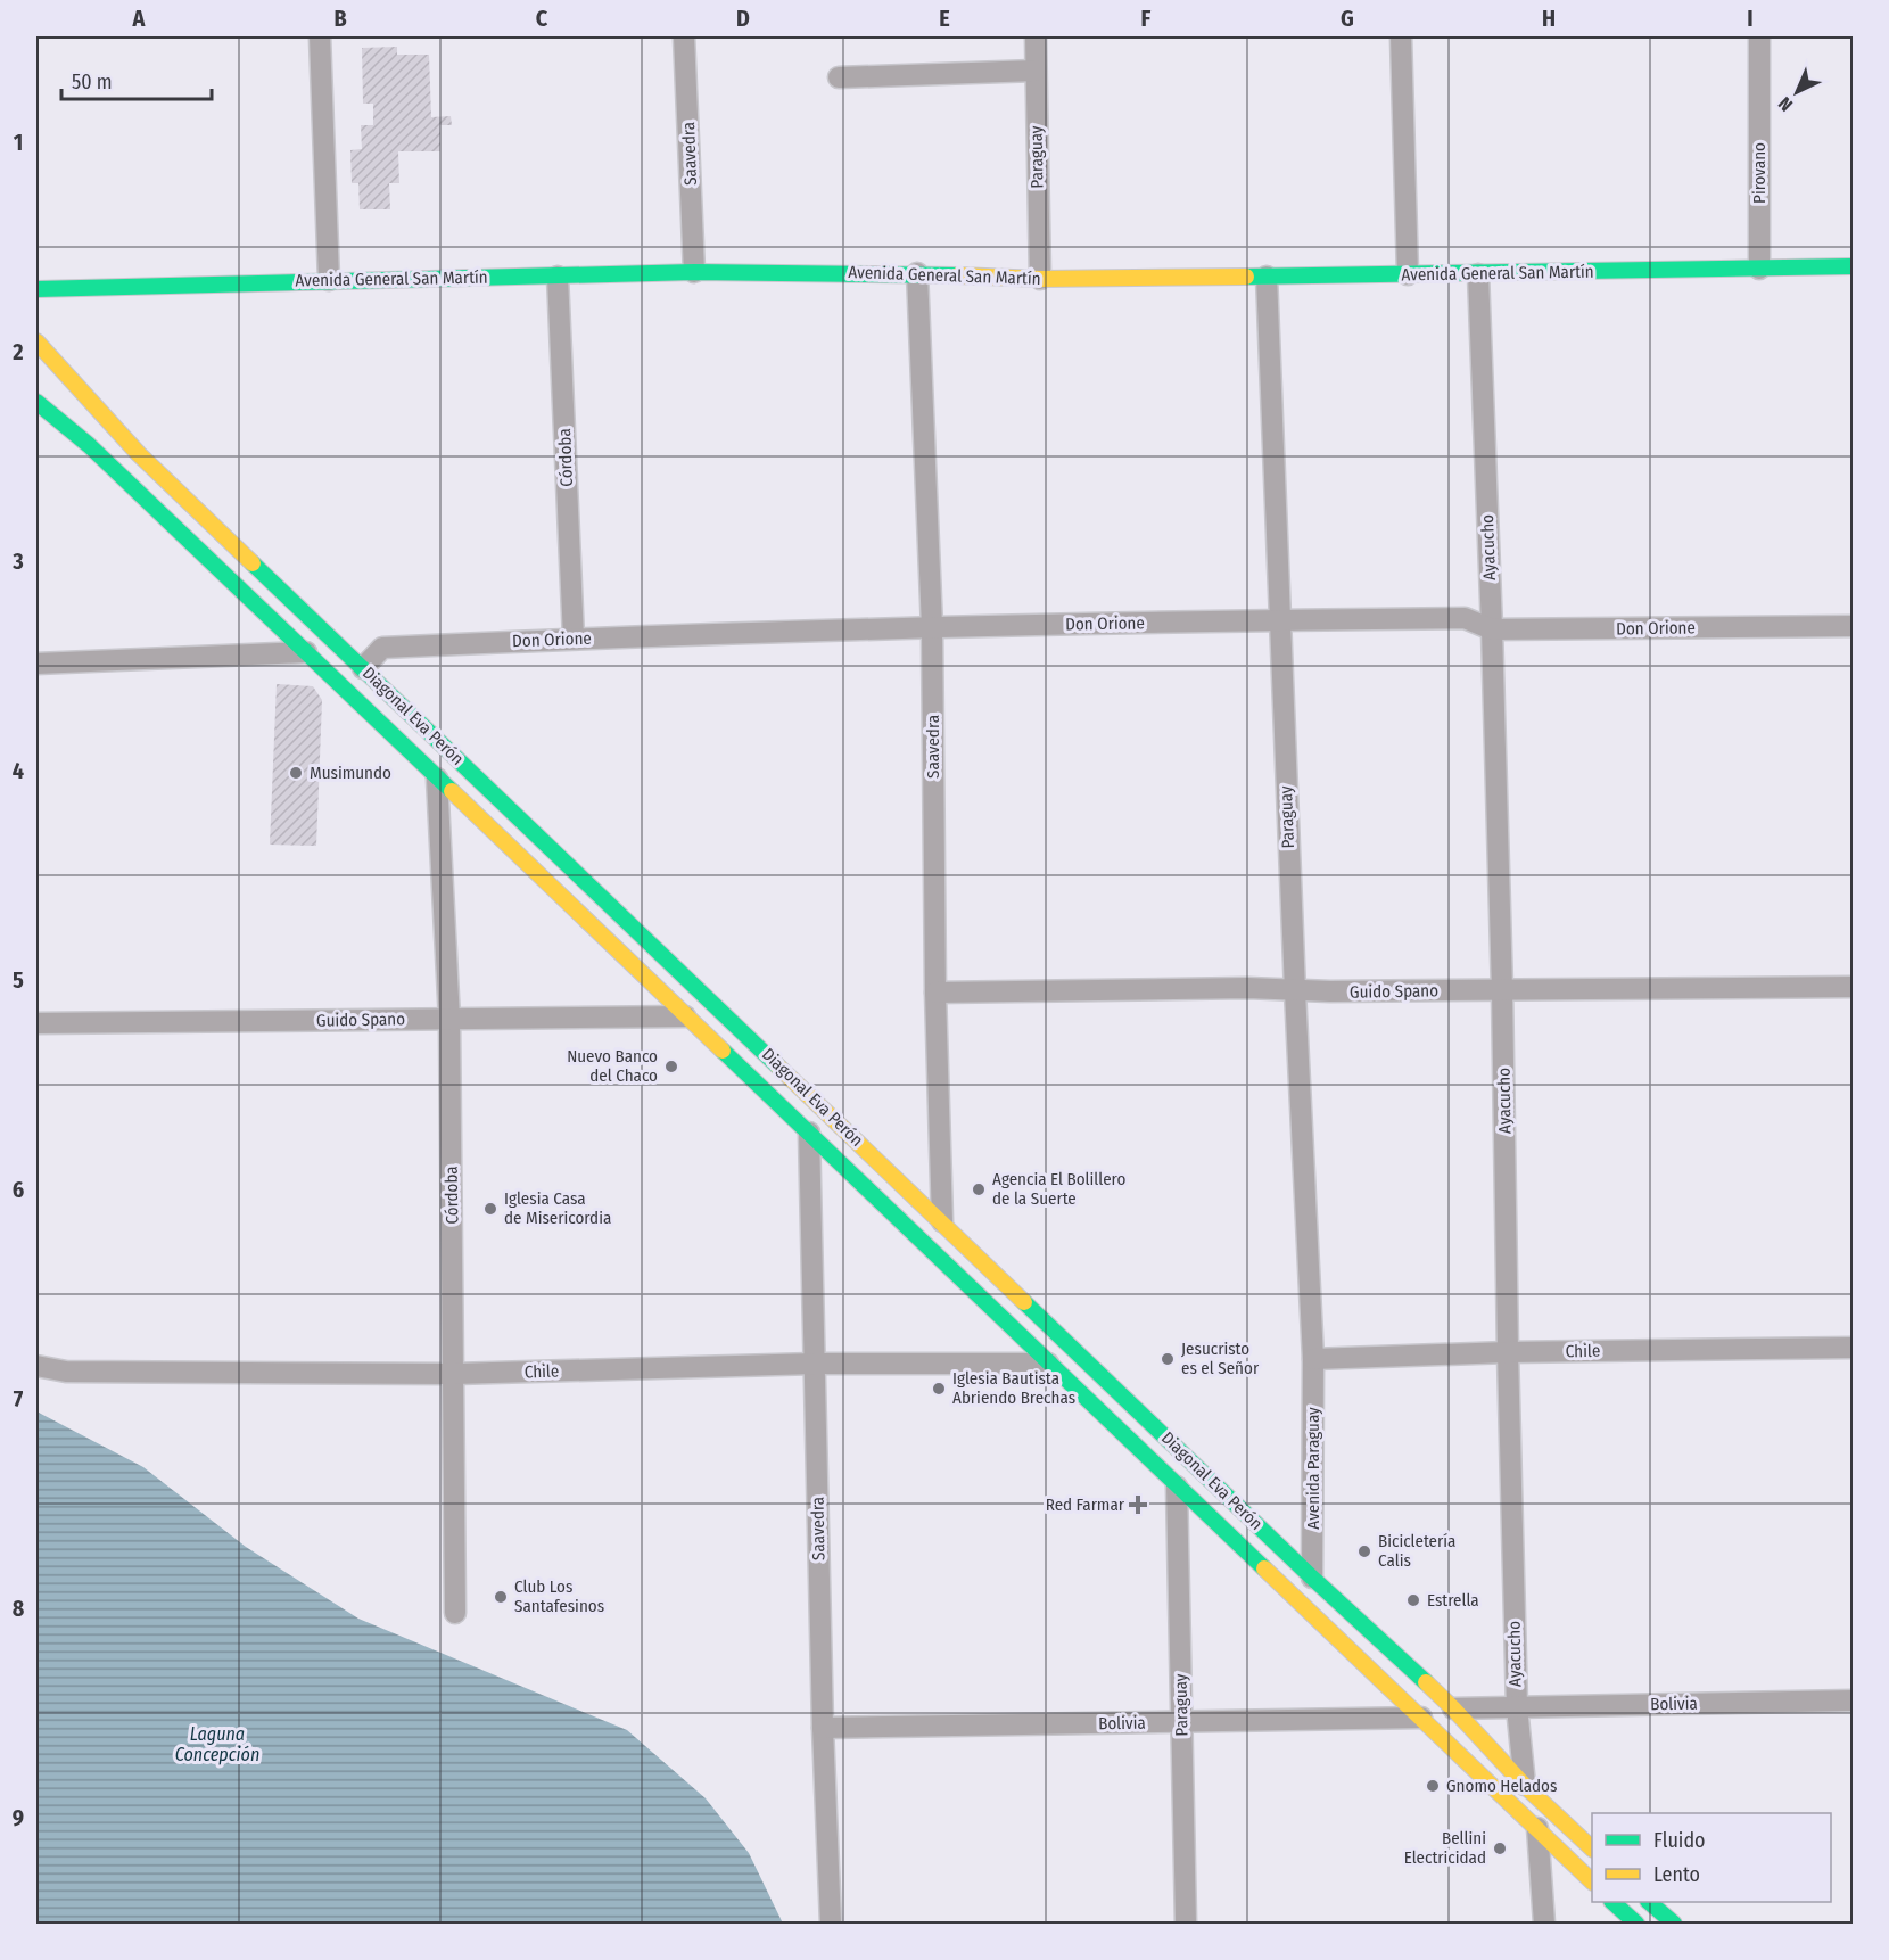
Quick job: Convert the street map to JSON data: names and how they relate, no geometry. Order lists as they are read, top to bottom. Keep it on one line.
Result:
{"streets":{"main road":["Avenida General San Martín","Diagonal Eva Perón"],"street":["Saavedra","Paraguay","Pirovano","Córdoba","Ayacucho","Don Orione","Guido Spano","Chile","Avenida Paraguay","Bolivia"]},"crossings":[["Saavedra","Avenida General San Martín"],["Saavedra","Don Orione"],["Saavedra","Diagonal Eva Perón"],["Saavedra","Guido Spano"],["Saavedra","Chile"],["Saavedra","Bolivia"],["Paraguay","Avenida General San Martín"],["Paraguay","Don Orione"],["Paraguay","Diagonal Eva Perón"],["Paraguay","Guido Spano"],["Paraguay","Chile"],["Paraguay","Avenida Paraguay"],["Paraguay","Bolivia"],["Pirovano","Avenida General San Martín"],["Avenida General San Martín","Córdoba"],["Avenida General San Martín","Ayacucho"],["Córdoba","Don Orione"],["Córdoba","Diagonal Eva Perón"],["Córdoba","Guido Spano"],["Córdoba","Chile"],["Ayacucho","Don Orione"],["Ayacucho","Diagonal Eva Perón"],["Ayacucho","Guido Spano"],["Ayacucho","Chile"],["Ayacucho","Bolivia"],["Don Orione","Diagonal Eva Perón"],["Diagonal Eva Perón","Guido Spano"],["Diagonal Eva Perón","Chile"],["Diagonal Eva Perón","Avenida Paraguay"],["Diagonal Eva Perón","Bolivia"],["Chile","Avenida Paraguay"]],"water":["Laguna Concepción"],"places":{"other":["Musimundo","Nuevo Banco del Chaco","Agencia El Bolillero de la Suerte","Iglesia Casa de Misericordia","Jesucristo es el Señor","Iglesia Bautista Abriendo Brechas","Bicicletería Calis","Club Los Santafesinos","Estrella","Gnomo Helados","Bellini Electricidad"],"health":["Red Farmar"]},"legend":["Fluido","Lento"],"scale_bar":"50 m","north":"bottom left","grid":{"columns":["A","B","C","D","E","F","G","H","I"],"rows":["1","2","3","4","5","6","7","8","9"]}}
